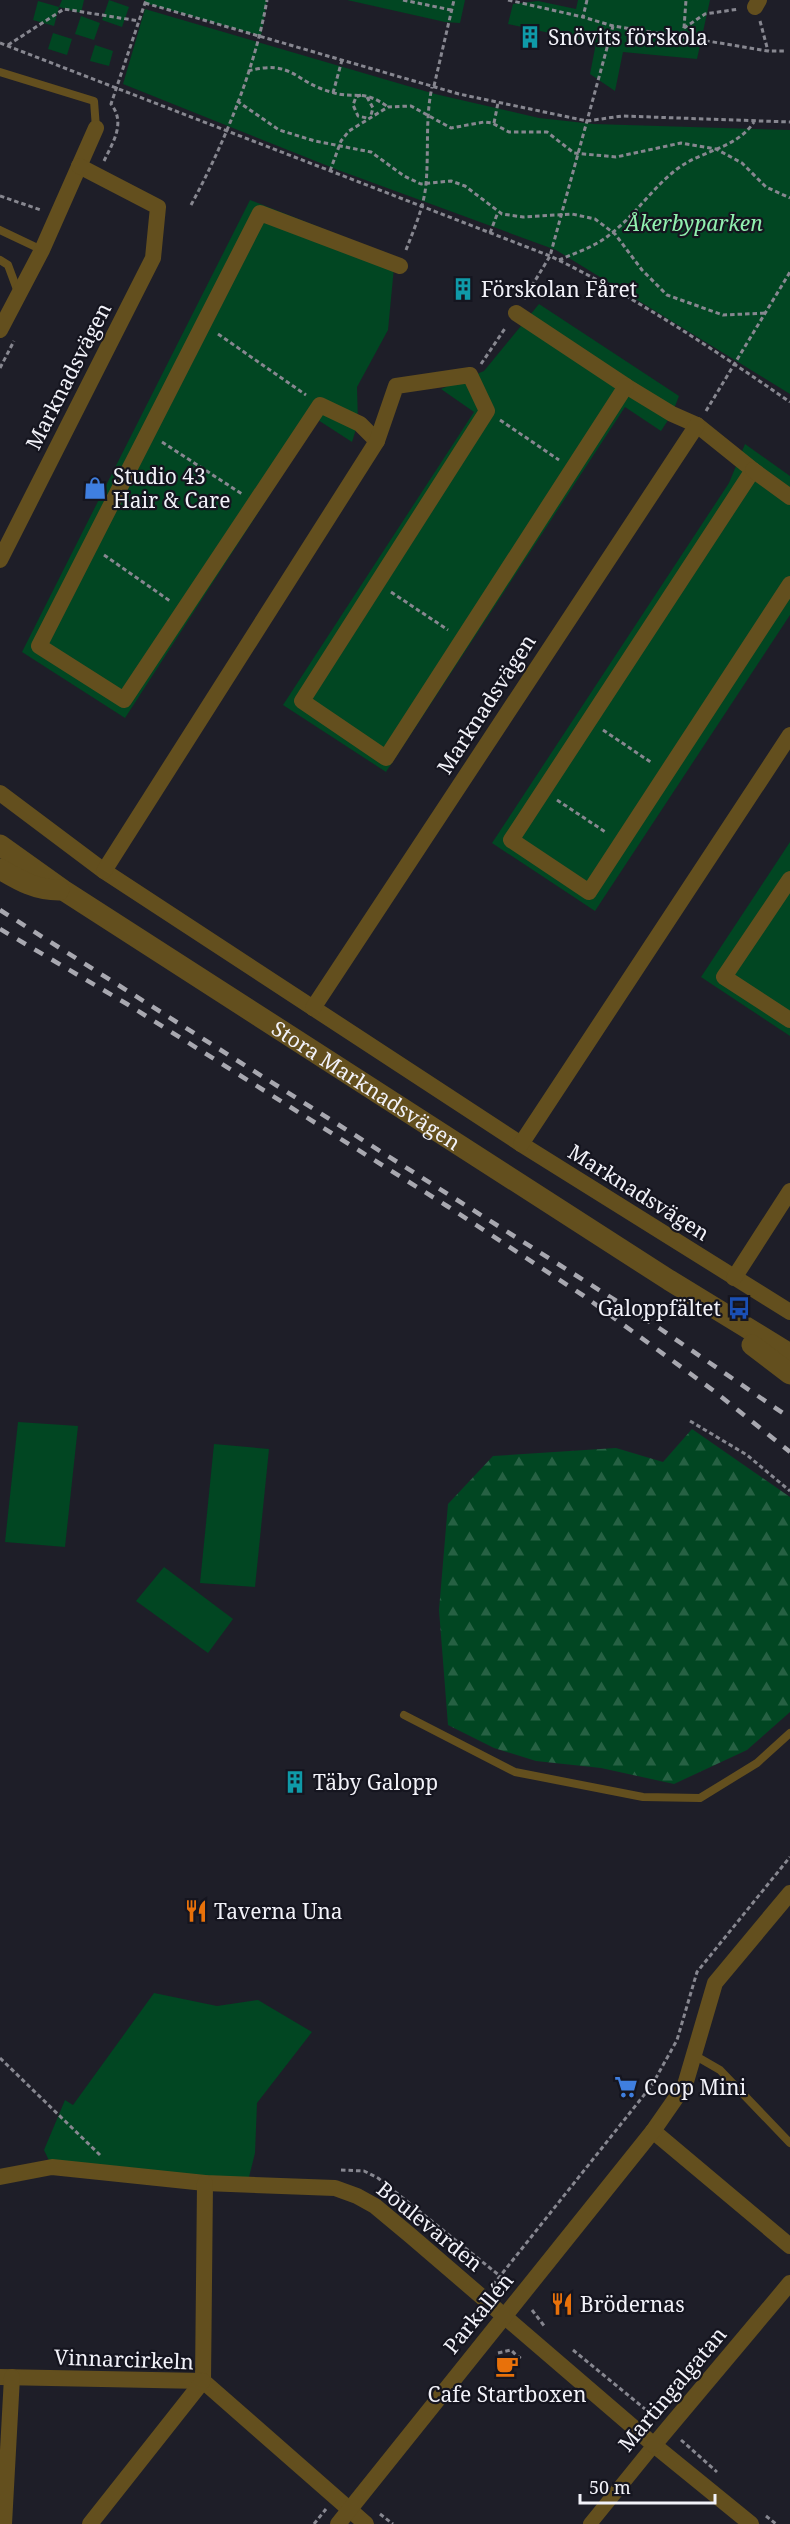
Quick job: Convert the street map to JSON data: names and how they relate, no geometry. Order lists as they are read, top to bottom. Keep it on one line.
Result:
{"streets":{"street":["Marknadsvägen","Stora Marknadsvägen","Boulevarden","Parkallén","Vinnarcirkeln","Martingalgatan"]},"crossings":[["Boulevarden","Parkallén"],["Boulevarden","Martingalgatan"]],"parks":["Åkerbyparken"],"places":{"building":["Snövits förskola","Förskolan Fåret","Täby Galopp"],"shop":["Studio 43 Hair & Care"],"bus stop":["Galoppfältet"],"restaurant":["Taverna Una","Brödernas"],"supermarket":["Coop Mini"],"cafe":["Cafe Startboxen"]},"scale_bar":"50 m"}
